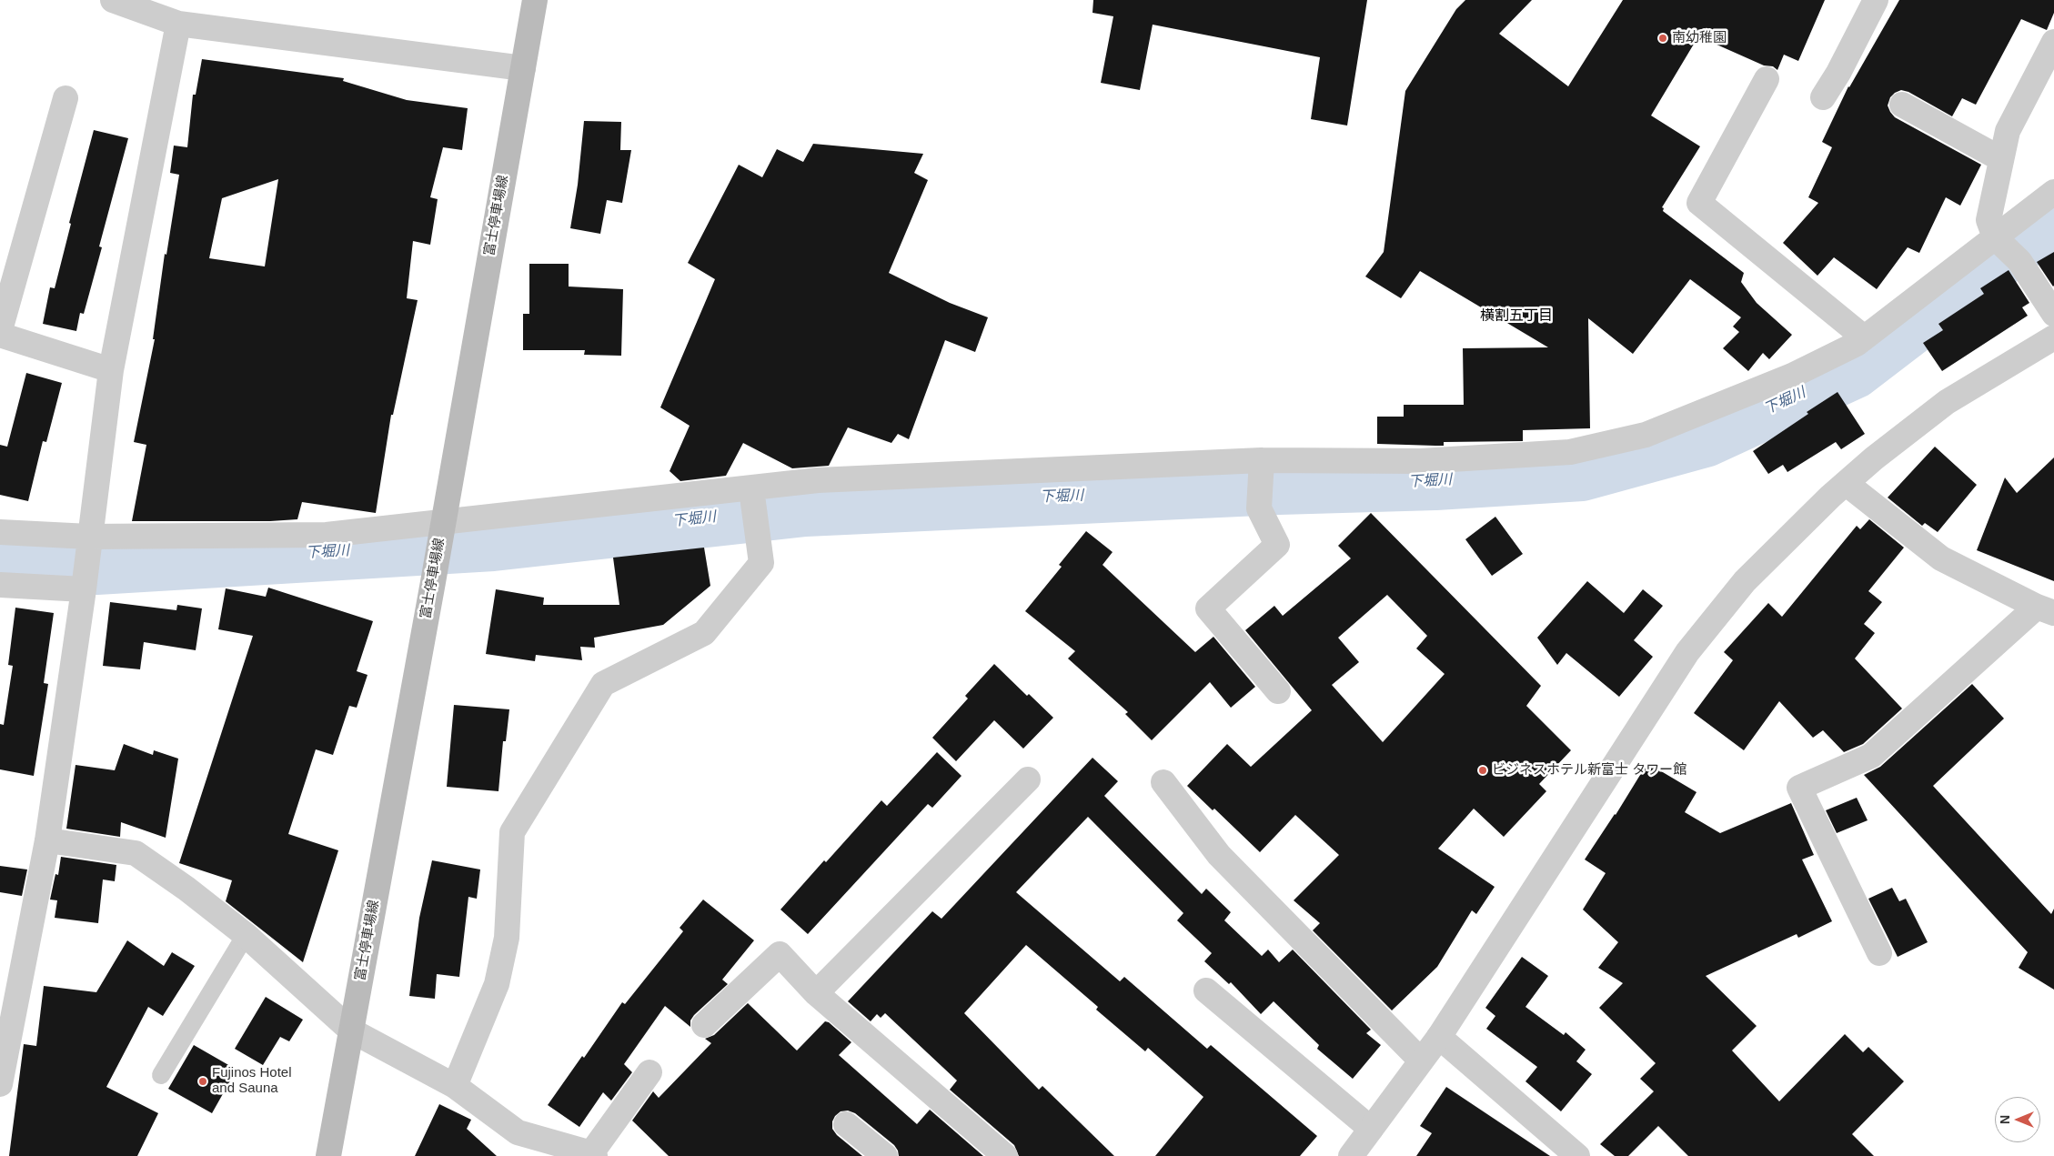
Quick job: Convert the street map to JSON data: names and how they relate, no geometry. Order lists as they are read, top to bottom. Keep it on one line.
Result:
{"streets":{"main road":["富士停車場線"]},"districts":["横割五丁目"],"water":["下堀川"],"places":["南幼稚園","ビジネスホテル新富士 タワー館","Fujinos Hotel and Sauna"],"north":"left"}
